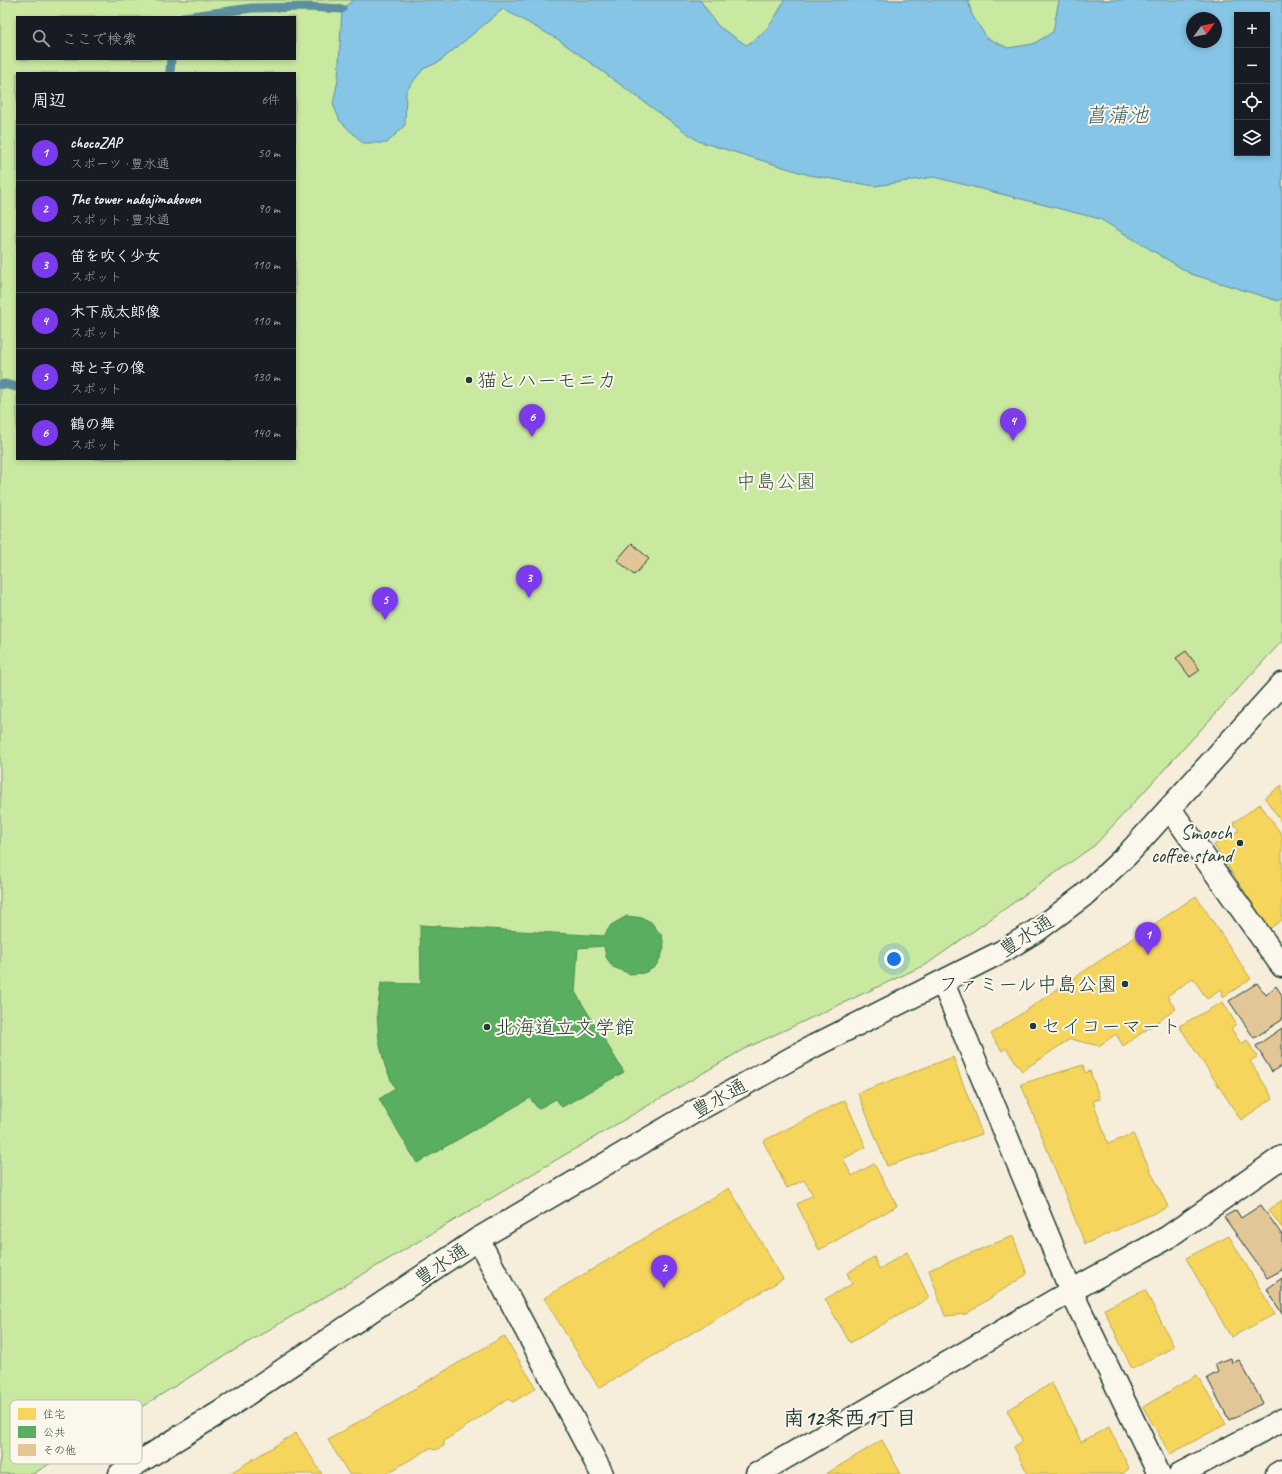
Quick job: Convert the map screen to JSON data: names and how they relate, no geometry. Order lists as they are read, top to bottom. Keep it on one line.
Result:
{"streets":{"street":["豊水通"]},"districts":["南12条西1丁目"],"water":["菖蒲池"],"parks":["中島公園"],"places":["猫とハーモニカ","Smooch coffee stand","ファミール中島公園","セイコーマート","北海道立文学館"],"legend":["住宅","公共","その他"],"north":"top right","page":{"map_buttons":["+","−"],"search":"ここで検索","heading":["周辺","6件"],"list":[{"mark":"1","name":"chocoZAP","note":"スポーツ · 豊水通","value":"50 m"},{"mark":"2","name":"The tower nakajimakouen","note":"スポット · 豊水通","value":"90 m"},{"mark":"3","name":"笛を吹く少女","note":"スポット","value":"110 m"},{"mark":"4","name":"木下成太郎像","note":"スポット","value":"110 m"},{"mark":"5","name":"母と子の像","note":"スポット","value":"130 m"},{"mark":"6","name":"鶴の舞","note":"スポット","value":"140 m"}],"pins":["6","4","3","5","1","2"]}}
